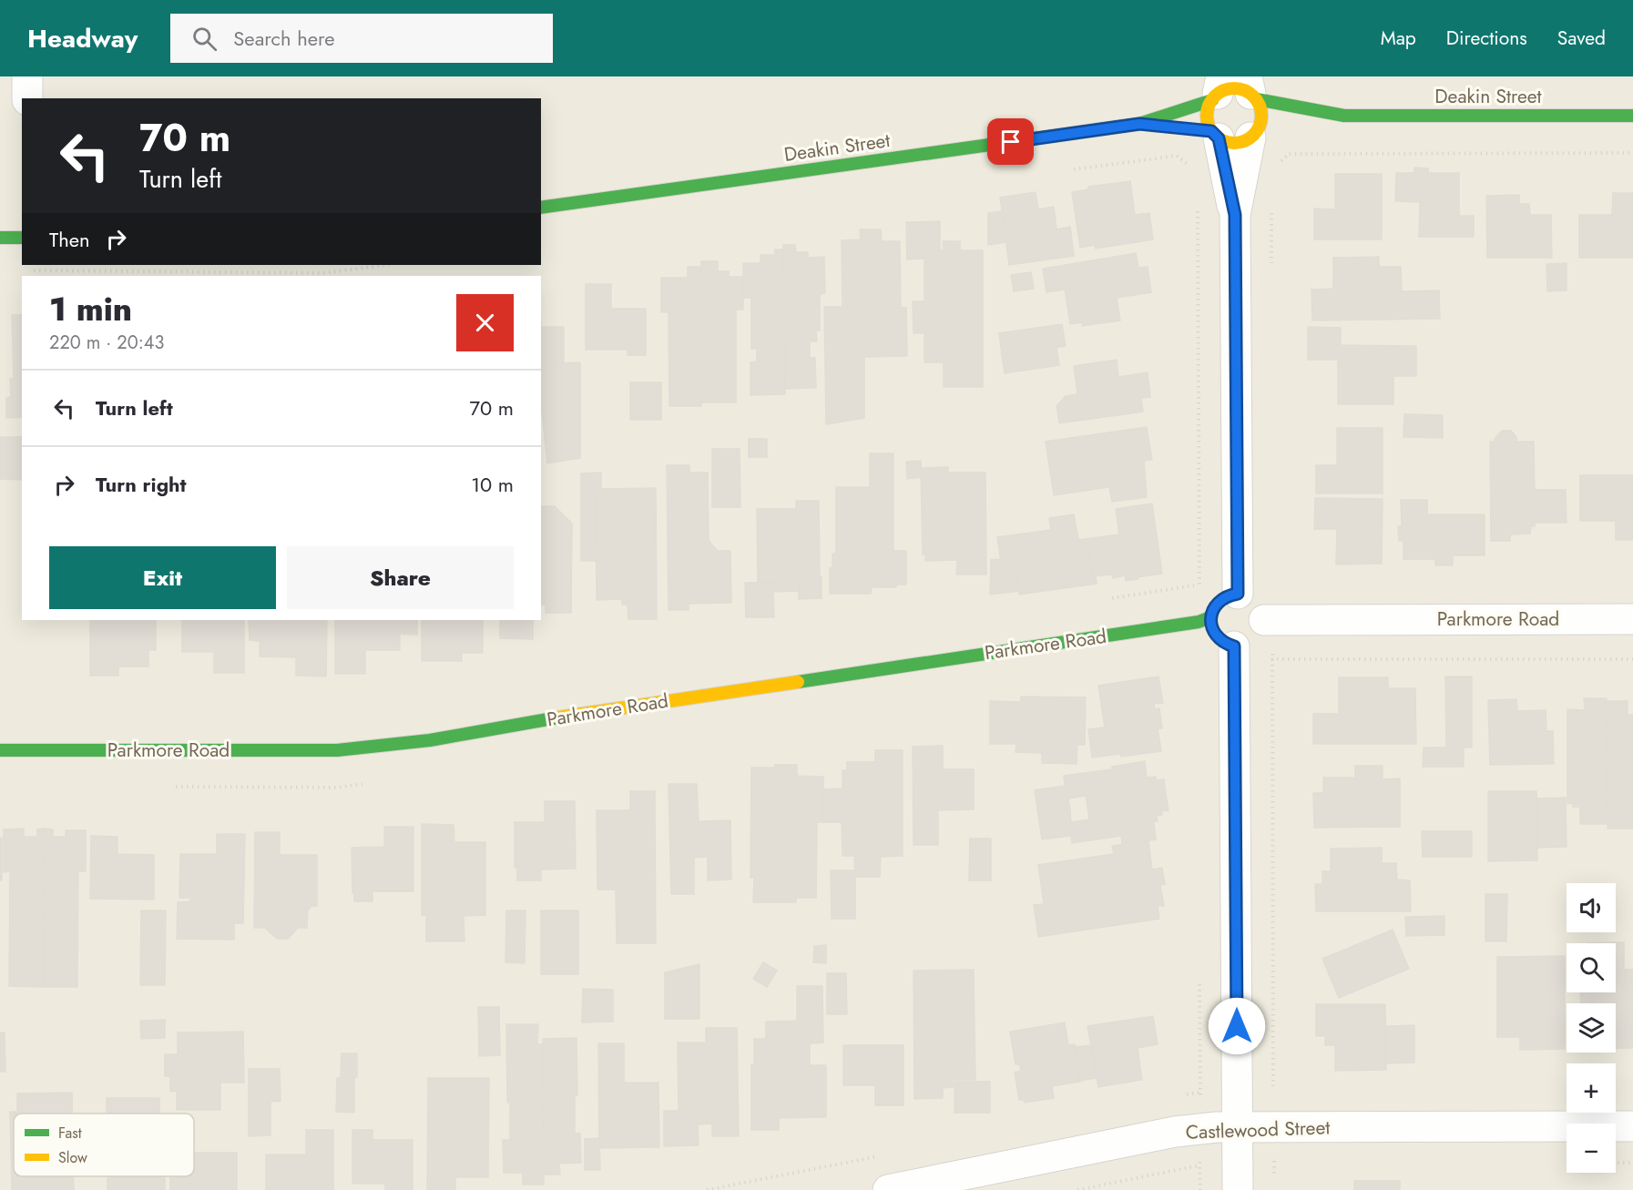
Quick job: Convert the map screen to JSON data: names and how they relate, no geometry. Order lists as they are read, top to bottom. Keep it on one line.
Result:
{"streets":{"street":["Deakin Street","Parkmore Road","Castlewood Street"]},"legend":["Fast","Slow"],"page":{"header":"Headway","search":"Search here","nav":["Map","Directions","Saved"],"turn":["70 m","Turn left"],"then":"Then","heading":["1 min","220 m · 20:43"],"list":[{"name":"Turn left","value":"70 m"},{"name":"Turn right","value":"10 m"}],"buttons":["Exit","Share"],"map_buttons":["+","−"]}}
